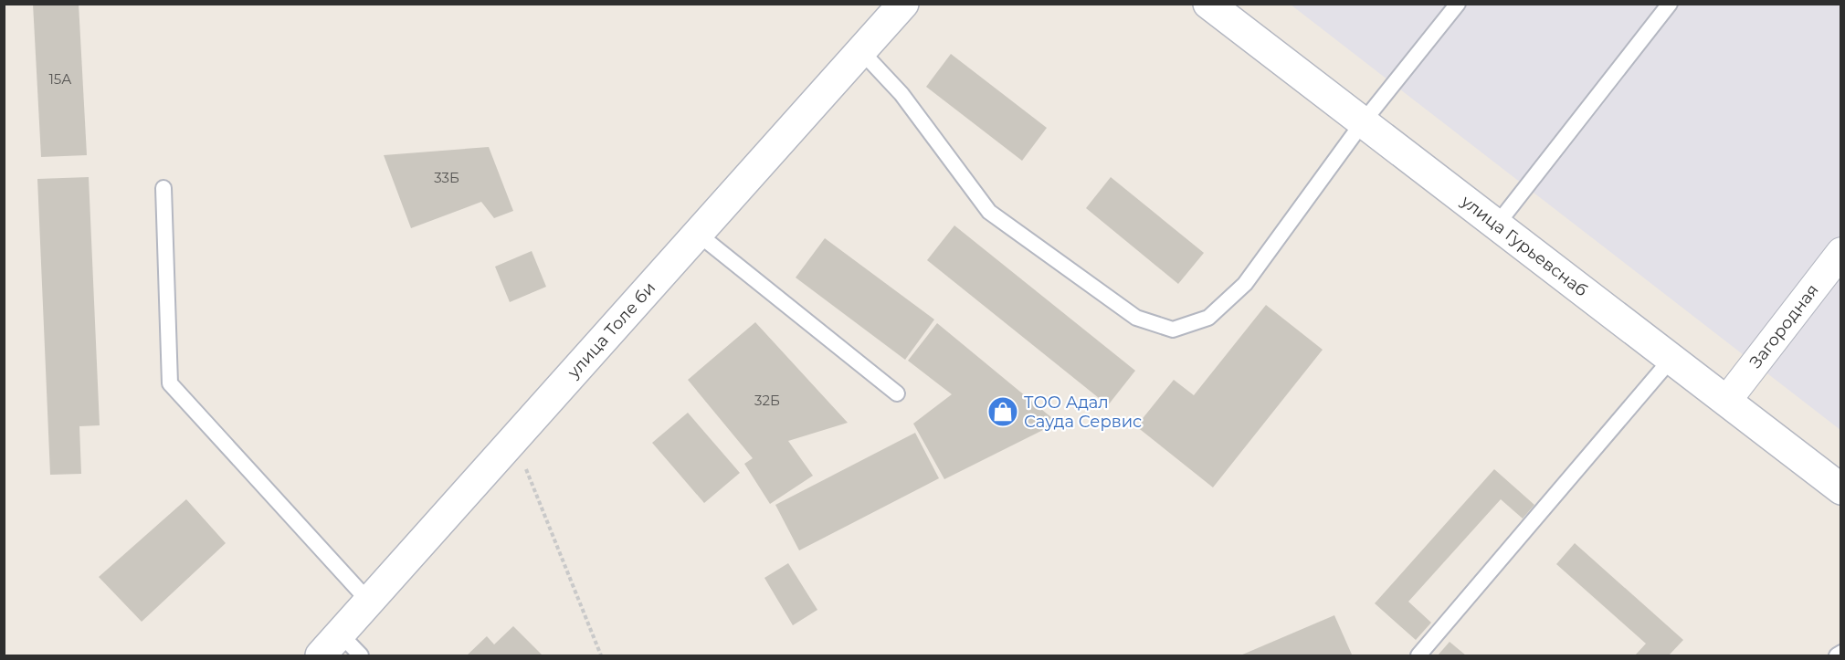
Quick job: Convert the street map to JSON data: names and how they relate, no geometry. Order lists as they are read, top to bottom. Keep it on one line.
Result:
{"streets":{"street":["улица Гурьевснаб","Загородная","улица Толе би"]},"crossings":[["улица Гурьевснаб","Загородная"]],"places":{"shop":["ТОО Адал Сауда Сервис"]},"house_numbers":["15А","33Б","32Б"]}
